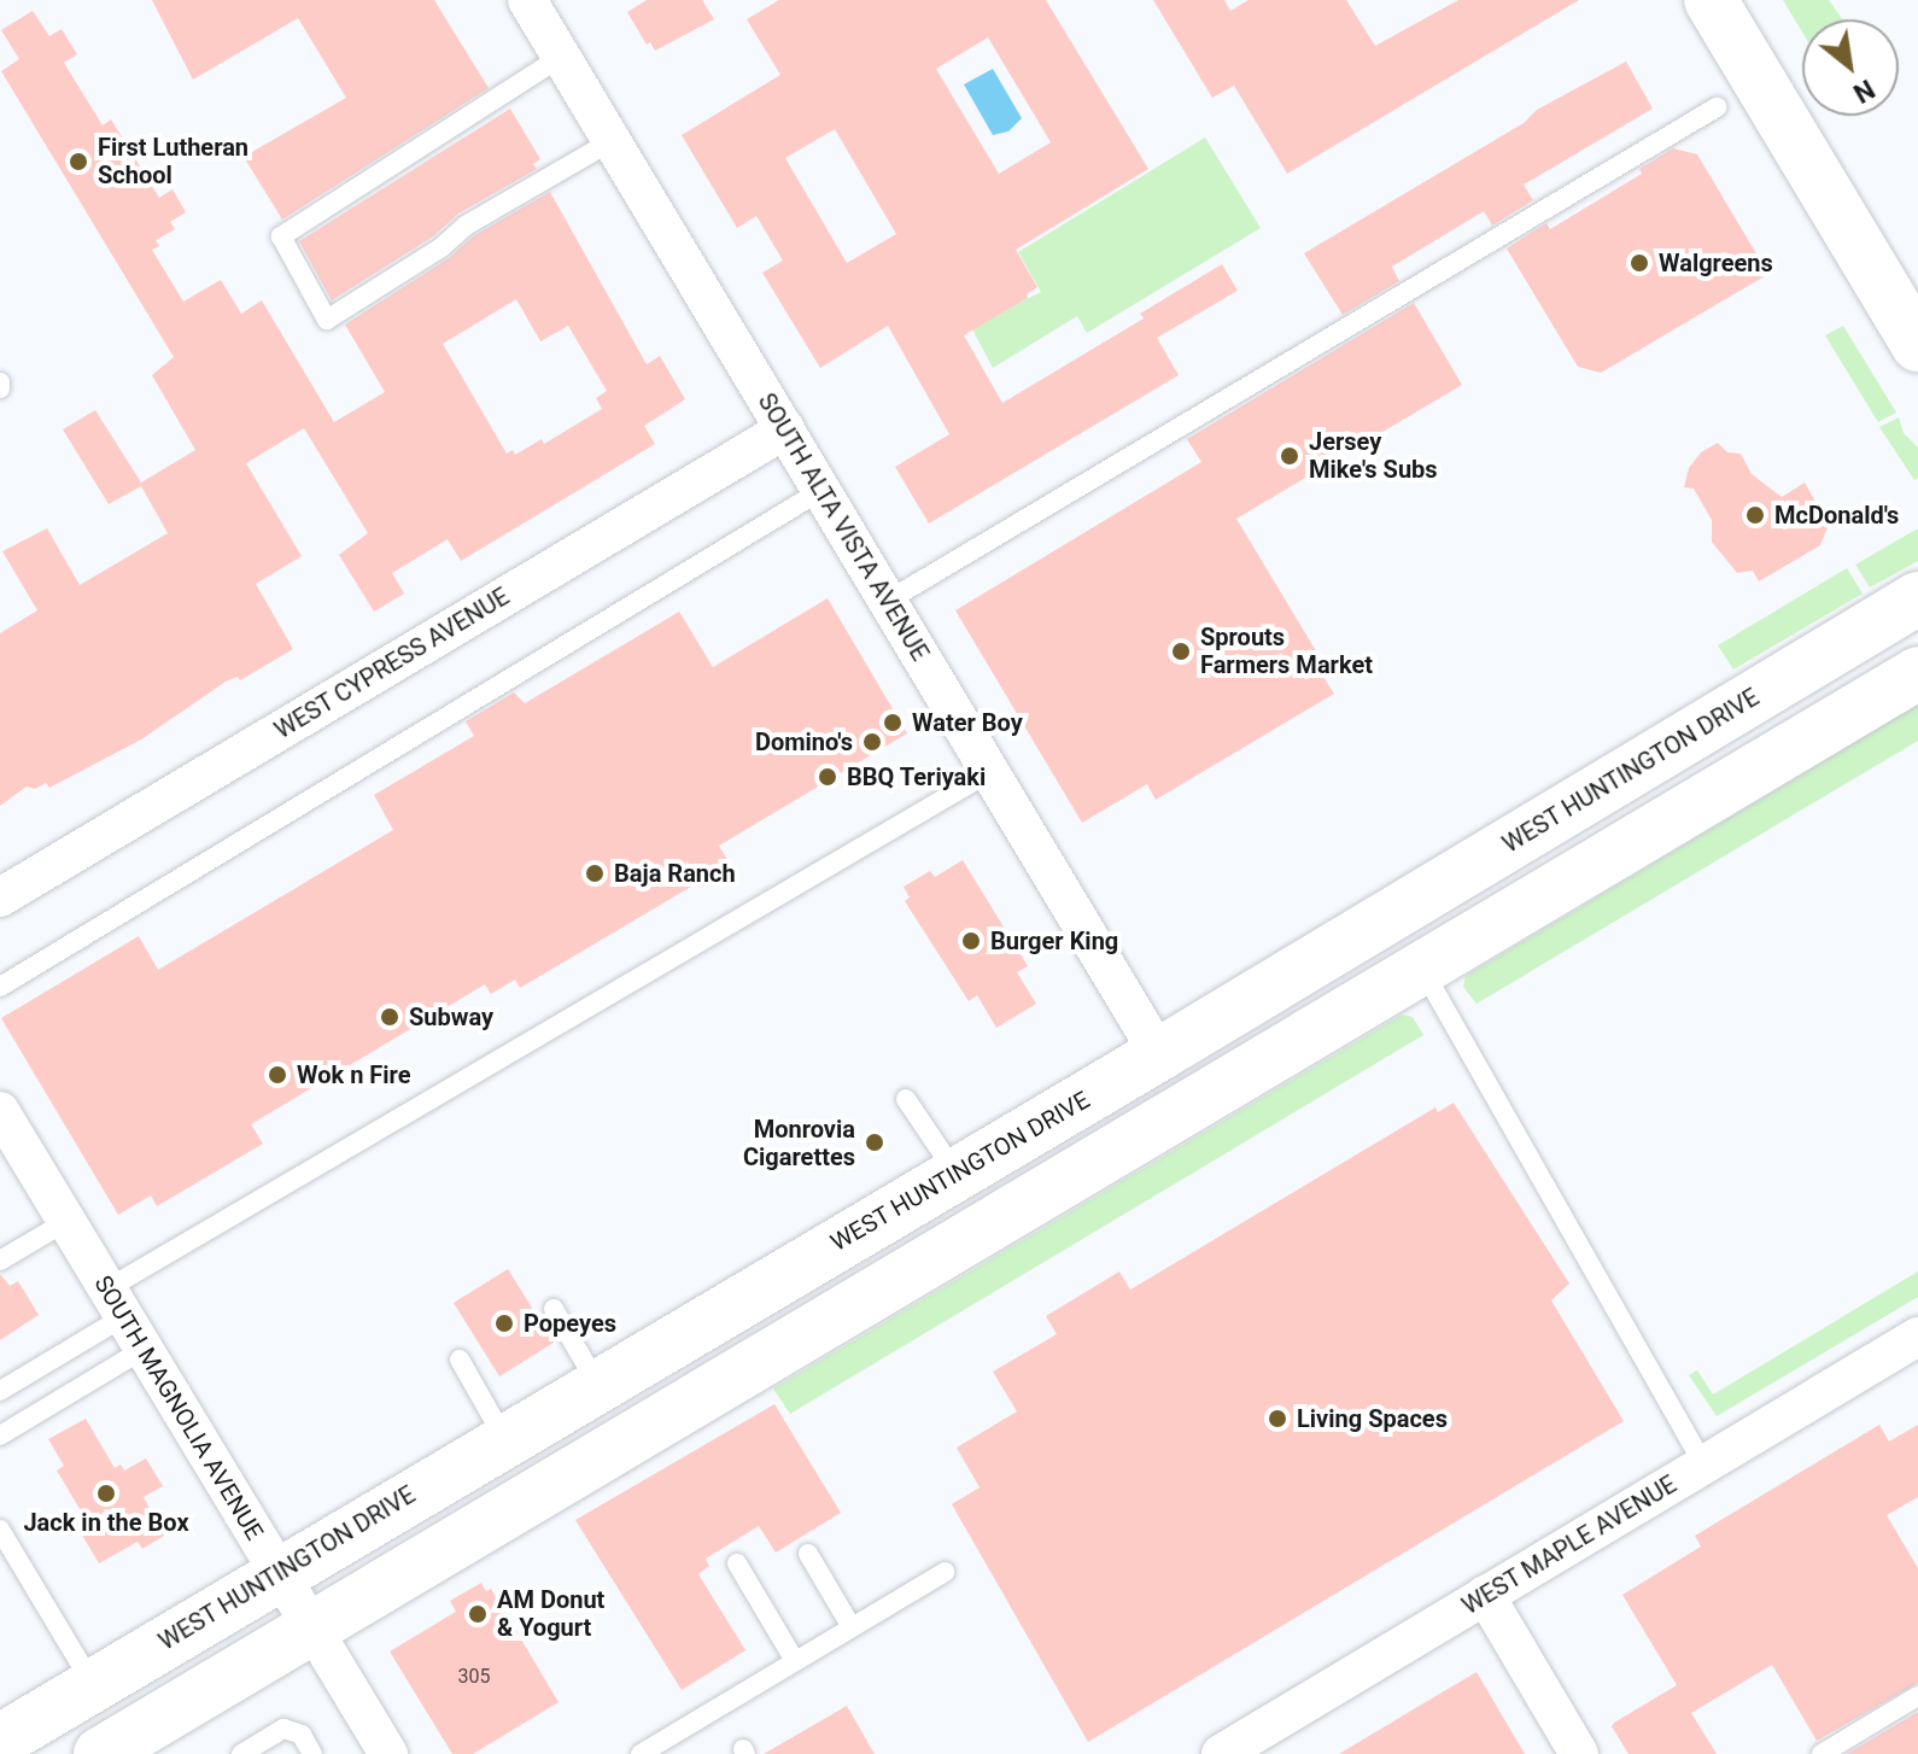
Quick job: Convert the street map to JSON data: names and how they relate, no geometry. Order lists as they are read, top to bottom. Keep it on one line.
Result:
{"streets":{"main road":["WEST HUNTINGTON DRIVE"],"street":["SOUTH ALTA VISTA AVENUE","WEST CYPRESS AVENUE","SOUTH MAGNOLIA AVENUE","WEST MAPLE AVENUE"]},"crossings":[["SOUTH ALTA VISTA AVENUE","WEST CYPRESS AVENUE"],["SOUTH ALTA VISTA AVENUE","WEST HUNTINGTON DRIVE"],["WEST HUNTINGTON DRIVE","SOUTH MAGNOLIA AVENUE"]],"places":["First Lutheran School","Walgreens","Jersey Mike's Subs","McDonald's","Sprouts Farmers Market","Water Boy","Domino's","BBQ Teriyaki","Baja Ranch","Burger King","Subway","Wok n Fire","Monrovia Cigarettes","Popeyes","Living Spaces","Jack in the Box","AM Donut & Yogurt"],"house_numbers":["305"],"north":"bottom right"}
